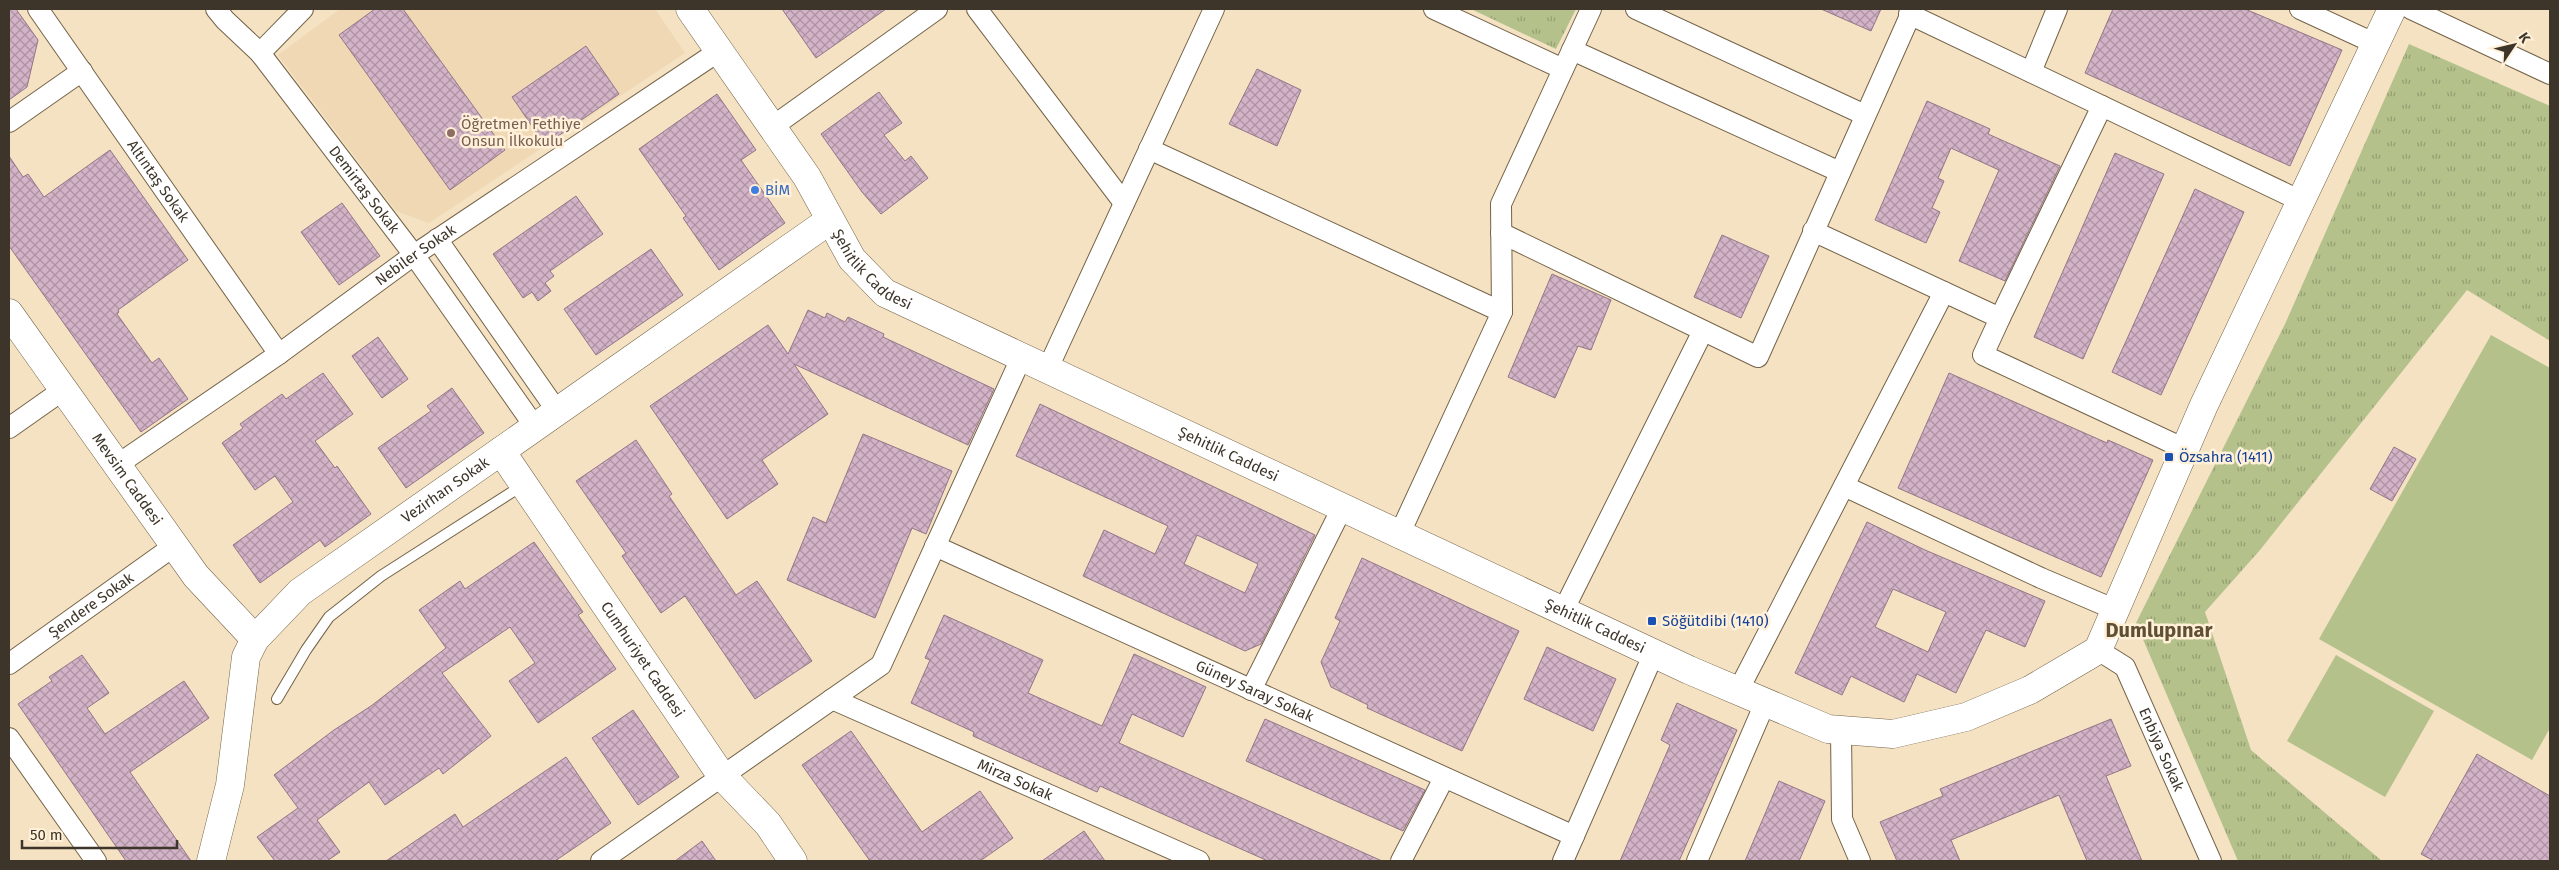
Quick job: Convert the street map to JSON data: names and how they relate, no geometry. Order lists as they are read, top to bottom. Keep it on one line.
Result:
{"streets":{"street":["Altıntaş Sokak","Demirtaş Sokak","Nebiler Sokak","Şehitlik Caddesi","Mevsim Caddesi","Vezirhan Sokak","Şendere Sokak","Cumhuriyet Caddesi","Güney Saray Sokak","Enbiya Sokak","Mirza Sokak"]},"crossings":[["Altıntaş Sokak","Nebiler Sokak"],["Demirtaş Sokak","Nebiler Sokak"],["Demirtaş Sokak","Vezirhan Sokak"],["Nebiler Sokak","Şehitlik Caddesi"],["Nebiler Sokak","Mevsim Caddesi"],["Şehitlik Caddesi","Vezirhan Sokak"],["Şehitlik Caddesi","Enbiya Sokak"],["Mevsim Caddesi","Vezirhan Sokak"],["Mevsim Caddesi","Şendere Sokak"],["Vezirhan Sokak","Cumhuriyet Caddesi"]],"districts":["Dumlupınar"],"places":{"other":["Öğretmen Fethiye Onsun İlkokulu","BİM"],"transit":["Özsahra (1411)","Söğütdibi (1410)"]},"scale_bar":"50 m","north":"top right"}
